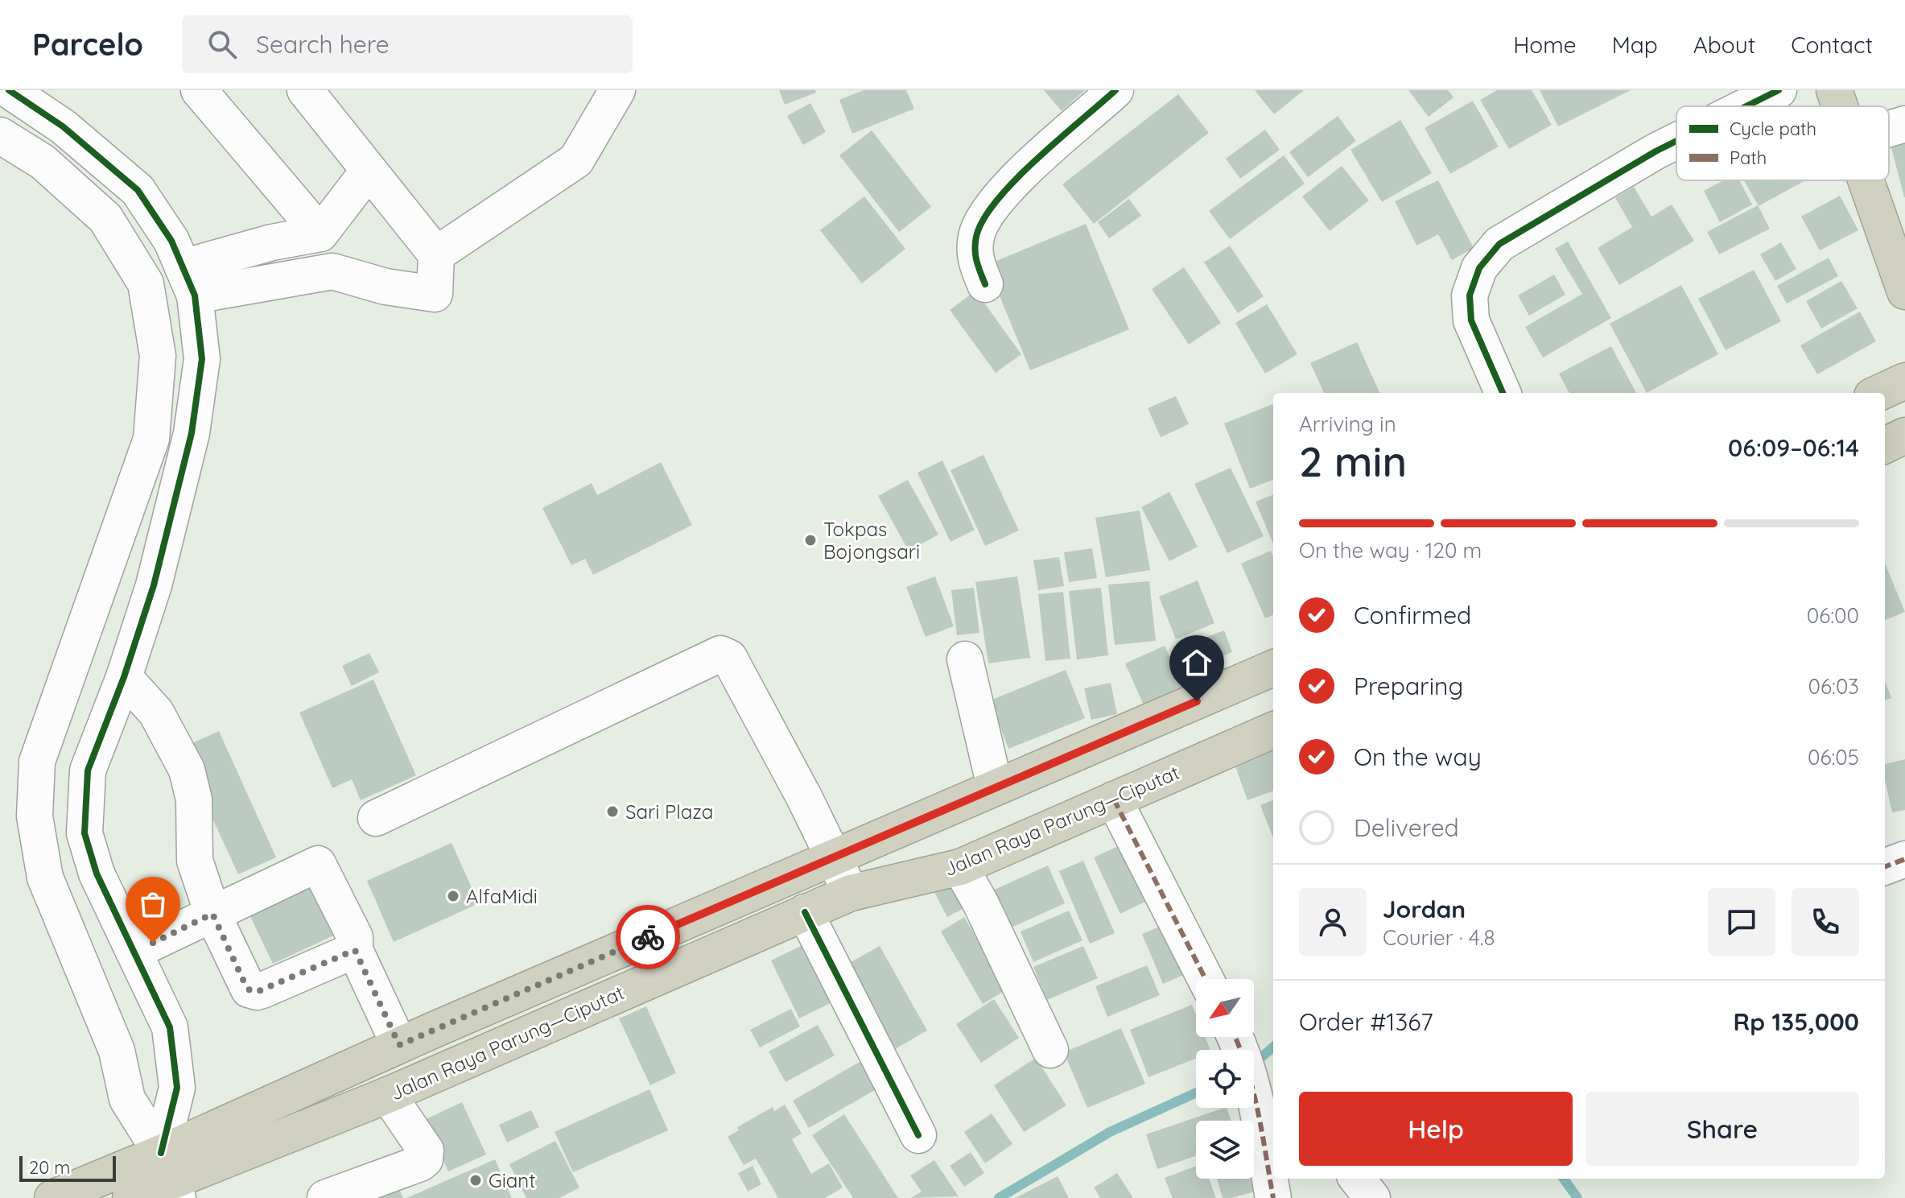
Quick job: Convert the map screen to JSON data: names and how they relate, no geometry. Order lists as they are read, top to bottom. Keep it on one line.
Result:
{"streets":{"highway":["Jalan Raya Parung—Ciputat"]},"places":["Tokpas Bojongsari","Sari Plaza","AlfaMidi","Giant"],"legend":["Cycle path","Path"],"scale_bar":"20 m","north":"bottom left","page":{"header":"Parcelo","search":"Search here","nav":["Home","Map","About","Contact"],"heading":["2 min","Arriving in","06:09–06:14"],"panel":["Jordan","Courier · 4.8","Order #1367","Rp 135,000"],"bar":"On the way · 120 m","list":[["Confirmed","06:00"],["Preparing","06:03"],["On the way","06:05"],"Delivered"],"buttons":["Help","Share"],"scale":"20 m"}}
